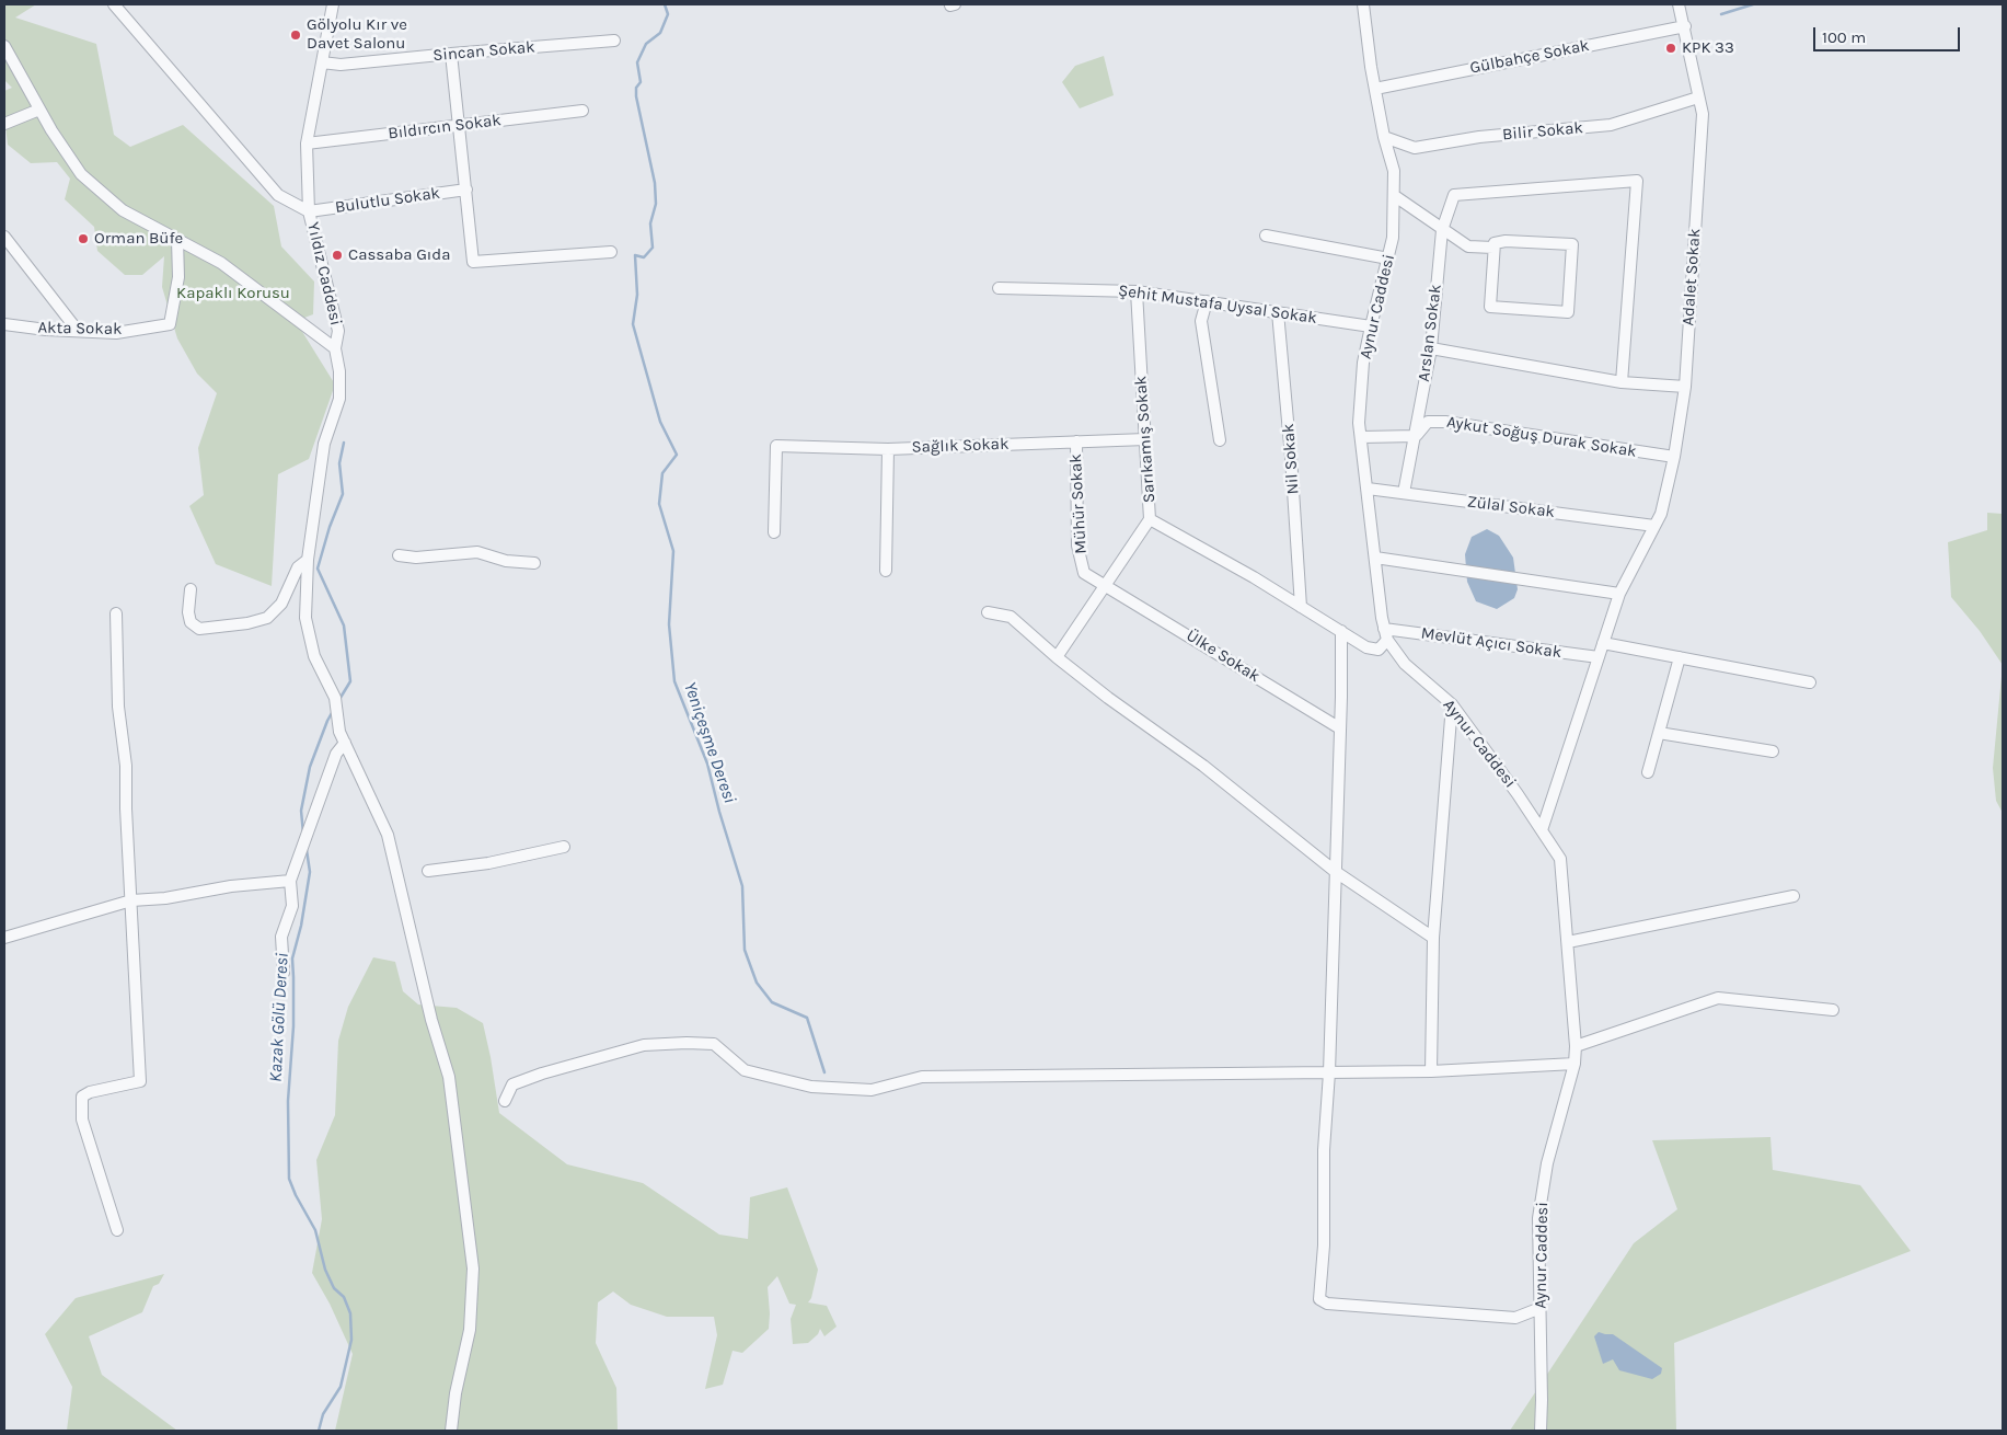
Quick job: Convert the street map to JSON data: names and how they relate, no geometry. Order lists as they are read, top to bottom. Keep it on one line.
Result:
{"streets":{"street":["Sincan Sokak","Gülbahçe Sokak","Bıldırcın Sokak","Bilir Sokak","Bulutlu Sokak","Yıldız Caddesi","Adalet Sokak","Şehit Mustafa Uysal Sokak","Aynur Caddesi","Akta Sokak","Arslan Sokak","Aykut Soğuş Durak Sokak","Sarıkamış Sokak","Sağlık Sokak","Nil Sokak","Mühür Sokak","Zülal Sokak","Mevlüt Açıcı Sokak","Ülke Sokak"]},"crossings":[["Sincan Sokak","Yıldız Caddesi"],["Gülbahçe Sokak","Adalet Sokak"],["Gülbahçe Sokak","Aynur Caddesi"],["Bıldırcın Sokak","Yıldız Caddesi"],["Bilir Sokak","Adalet Sokak"],["Bilir Sokak","Aynur Caddesi"],["Bulutlu Sokak","Yıldız Caddesi"],["Adalet Sokak","Aynur Caddesi"],["Adalet Sokak","Aykut Soğuş Durak Sokak"],["Adalet Sokak","Zülal Sokak"],["Adalet Sokak","Mevlüt Açıcı Sokak"],["Şehit Mustafa Uysal Sokak","Aynur Caddesi"],["Şehit Mustafa Uysal Sokak","Sarıkamış Sokak"],["Şehit Mustafa Uysal Sokak","Nil Sokak"],["Aynur Caddesi","Zülal Sokak"],["Aynur Caddesi","Mevlüt Açıcı Sokak"],["Arslan Sokak","Aykut Soğuş Durak Sokak"],["Arslan Sokak","Zülal Sokak"],["Sarıkamış Sokak","Sağlık Sokak"],["Sarıkamış Sokak","Mühür Sokak"],["Sarıkamış Sokak","Ülke Sokak"],["Sağlık Sokak","Mühür Sokak"],["Mühür Sokak","Ülke Sokak"]],"water":["Yeniçeşme Deresi","Kazak Gölü Deresi"],"parks":["Kapaklı Korusu"],"places":["Gölyolu Kır ve Davet Salonu","KPK 33","Orman Büfe","Cassaba Gıda"],"scale_bar":"100 m"}
